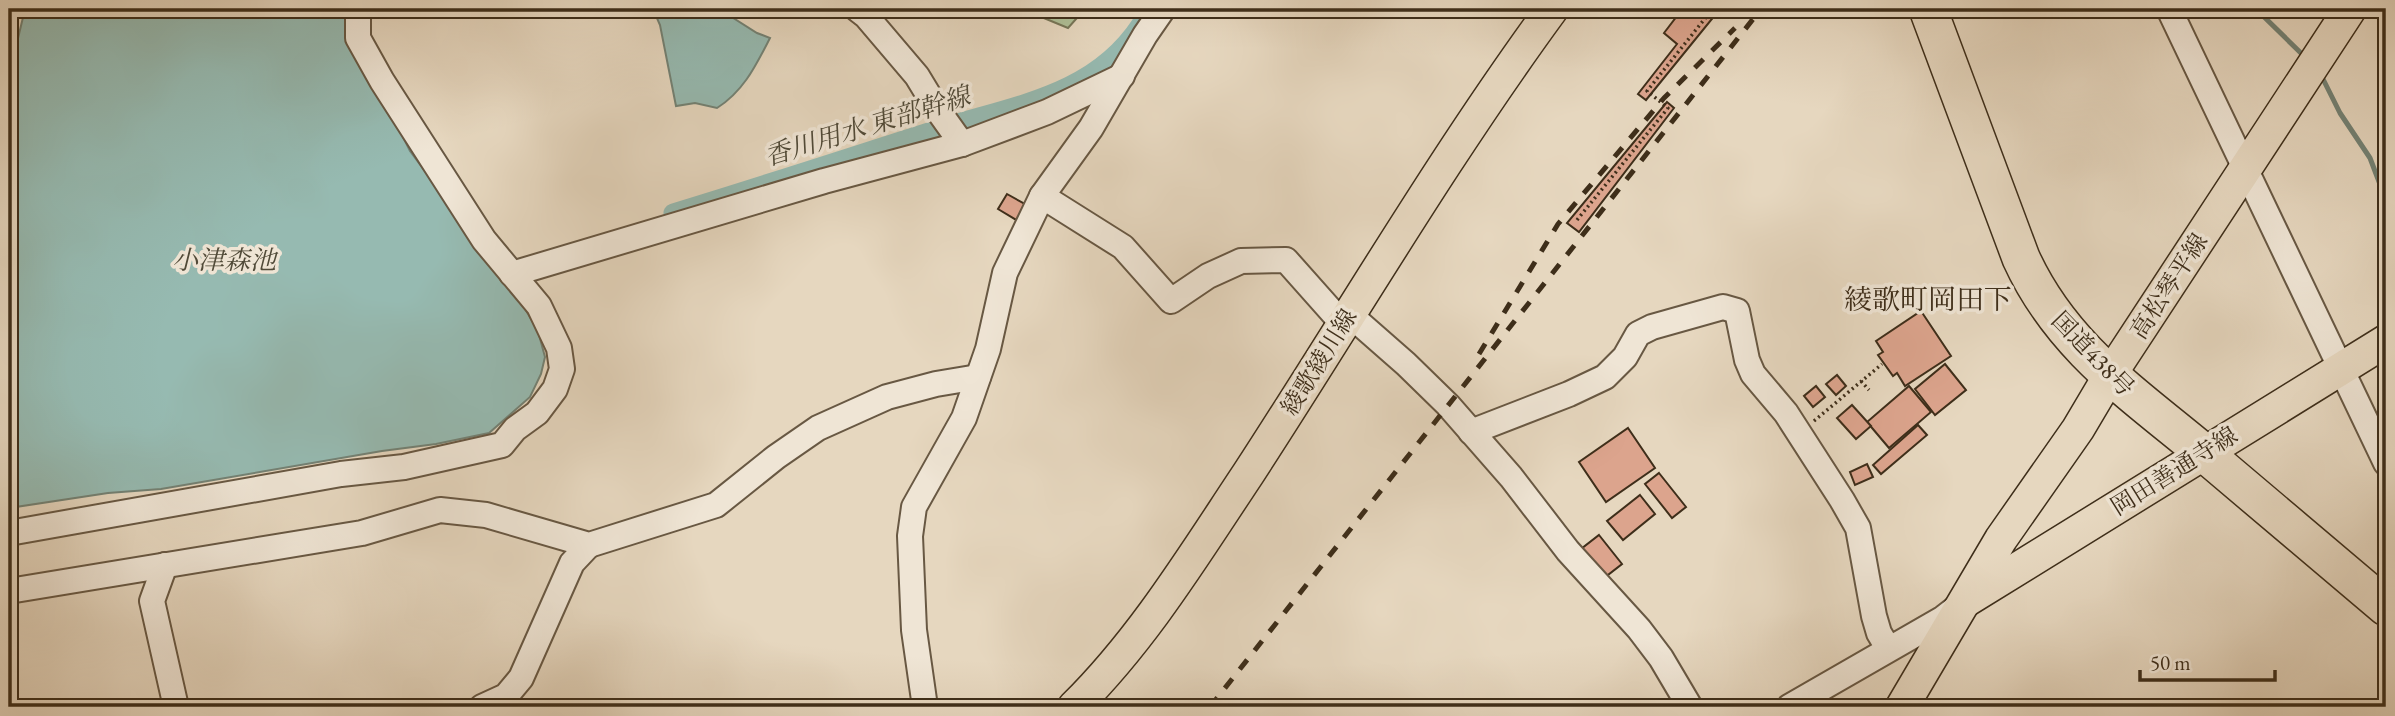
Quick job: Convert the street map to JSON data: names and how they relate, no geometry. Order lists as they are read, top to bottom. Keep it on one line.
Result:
{"streets":{"highway":["国道438号"],"main road":["高松琴平線","綾歌綾川線","岡田善通寺線"]},"crossings":[["高松琴平線","国道438号"],["高松琴平線","岡田善通寺線"],["国道438号","岡田善通寺線"]],"districts":["綾歌町岡田下"],"water":["香川用水 東部幹線","小津森池"],"scale_bar":"50 m"}
